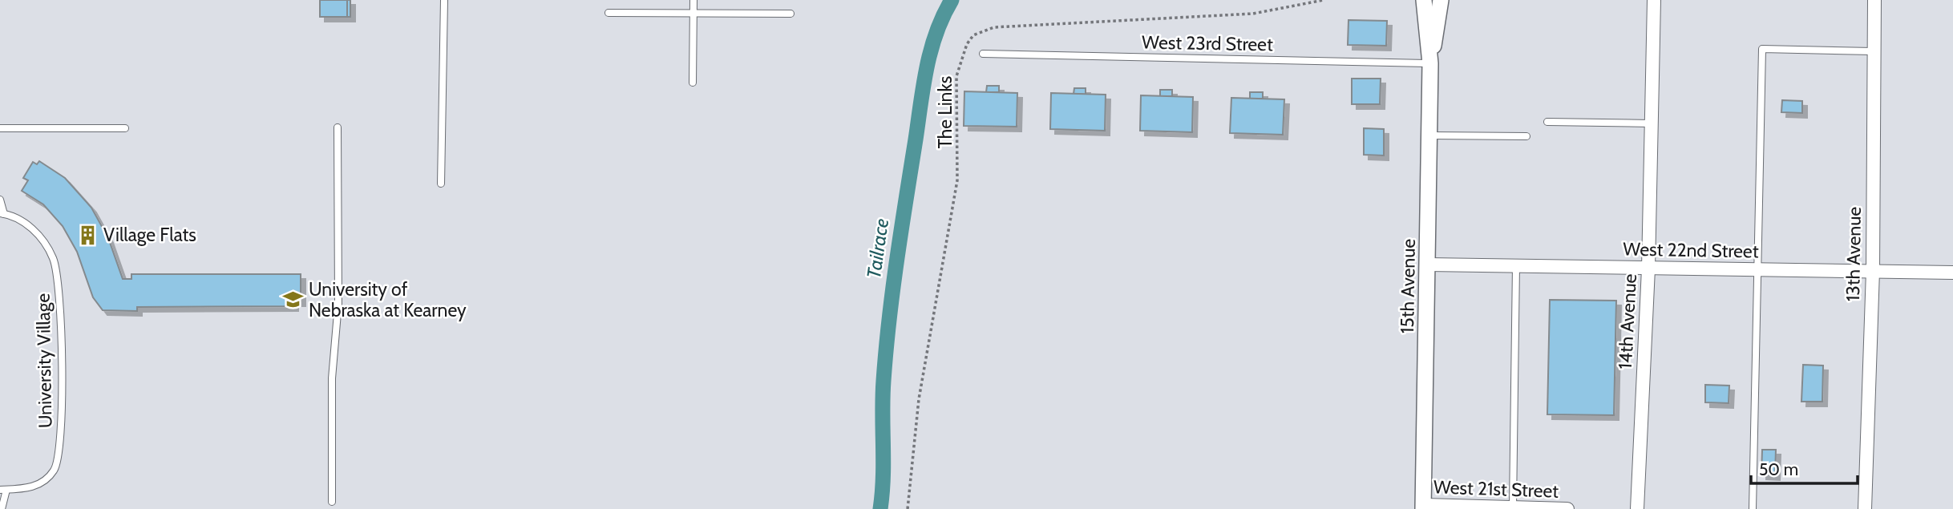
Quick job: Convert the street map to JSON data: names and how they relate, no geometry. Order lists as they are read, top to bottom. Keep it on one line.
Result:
{"streets":{"street":["West 22nd Street","13th Avenue","15th Avenue","14th Avenue","West 21st Street"],"lane":["West 23rd Street","University Village"],"path":["The Links"]},"crossings":[["West 23rd Street","15th Avenue"],["West 22nd Street","13th Avenue"],["West 22nd Street","15th Avenue"],["West 22nd Street","14th Avenue"],["15th Avenue","West 21st Street"]],"water":["Tailrace"],"places":{"building":["Village Flats"],"school or university":["University of Nebraska at Kearney"]},"scale_bar":"50 m"}
